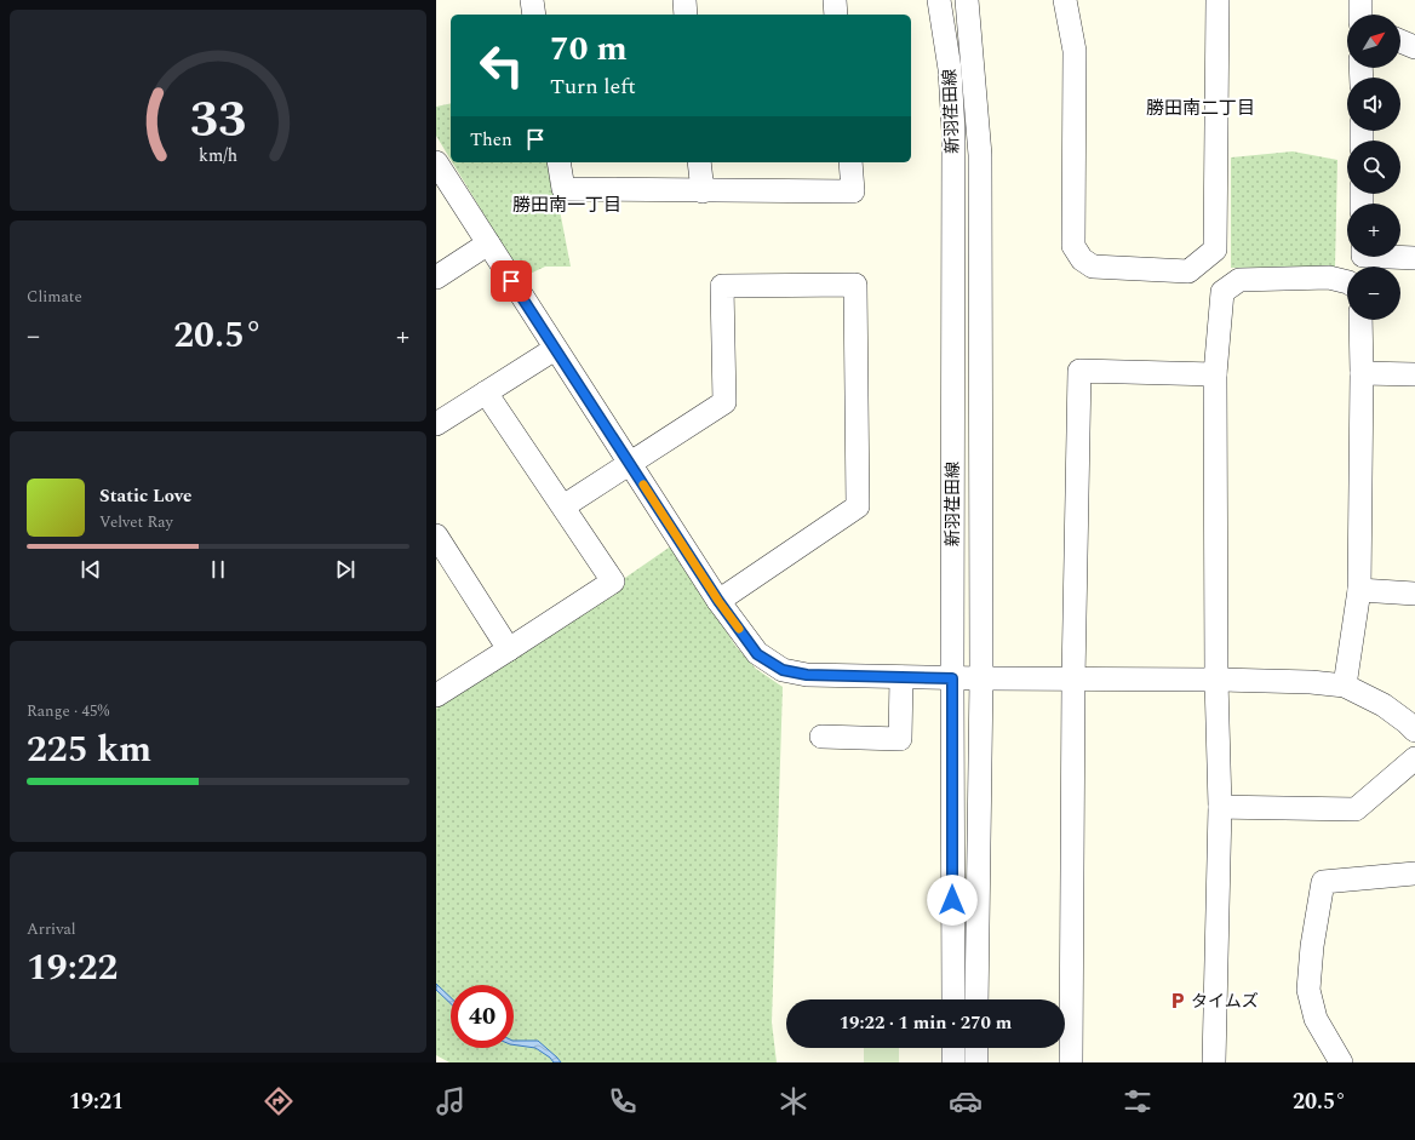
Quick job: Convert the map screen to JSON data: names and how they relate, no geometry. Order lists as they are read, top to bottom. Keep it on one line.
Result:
{"streets":{"street":["新羽荏田線"]},"districts":["勝田南二丁目","勝田南一丁目"],"places":{"parking":["タイムズ"]},"north":"top right","page":{"map_buttons":["+","−"],"turn":["70 m","Turn left"],"then":"Then","tile":["Climate",["Range · 45%","225 km"],["Arrival","19:22"]],"heat":["−","20.5°","+"],"song":["Static Love","Velvet Ray"],"limit":"40","trip":"19:22 · 1 min · 270 m","tabs":["19:21","20.5°"],"gauge":["33","km/h"]}}
